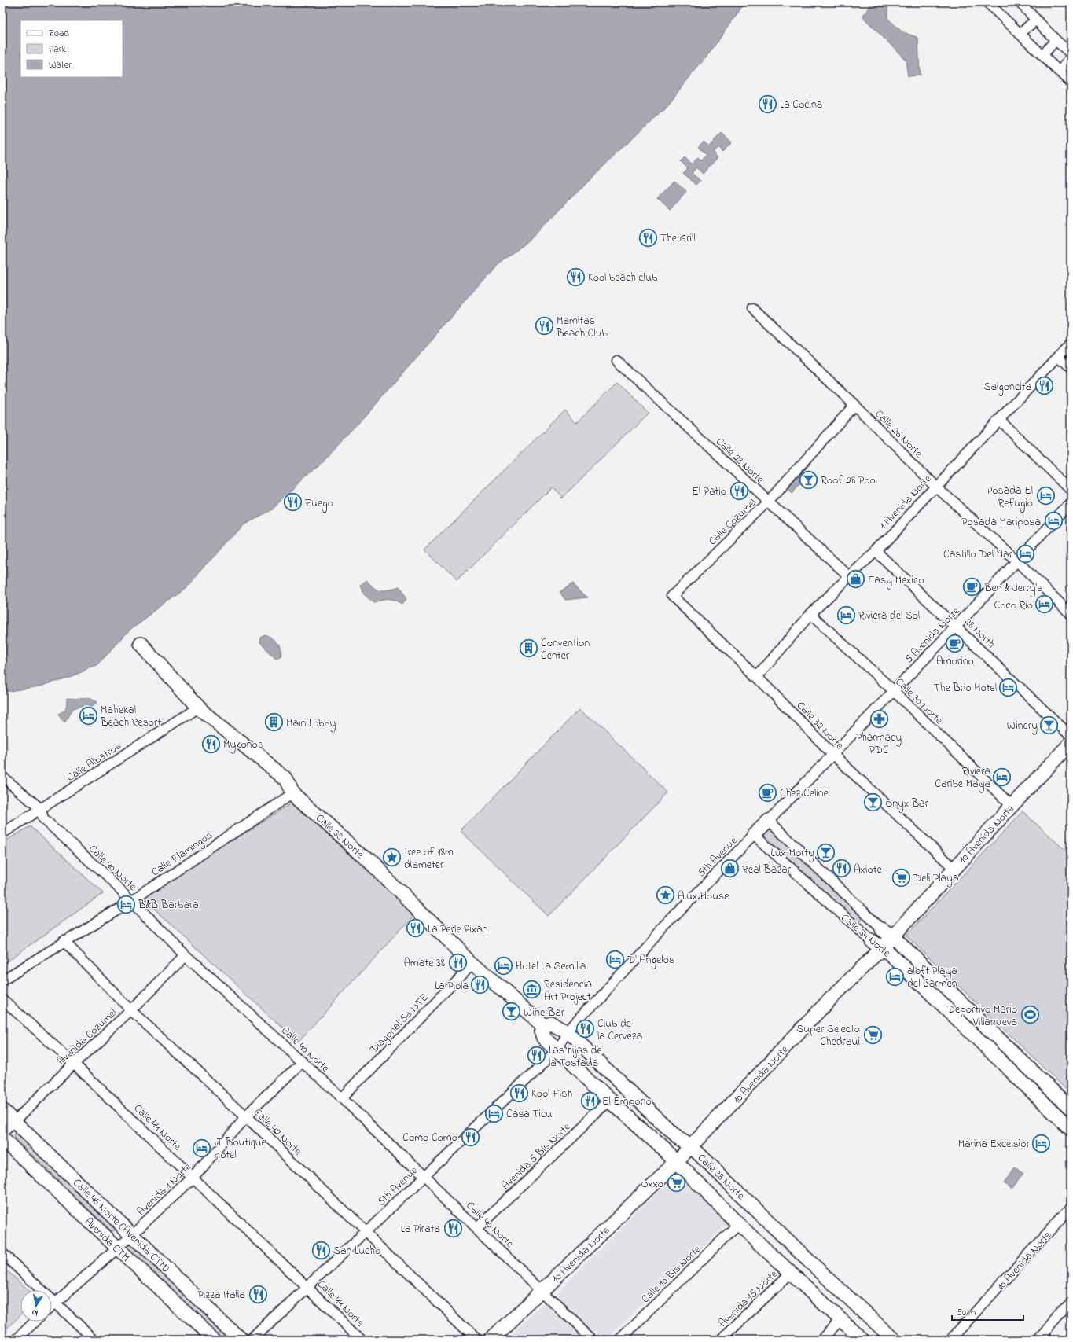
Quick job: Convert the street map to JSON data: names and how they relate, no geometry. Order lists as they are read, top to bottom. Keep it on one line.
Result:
{"streets":{"main road":["10 Avenida Norte","Calle 38 Norte","Calle 34 Norte","Calle 46 Norte (Avenida CTM)","Avenida CTM"],"street":["Calle 26 Norte","Calle 28 Norte","1 Avenida Norte","Calle Cozumel","28 North","5 Avenida Norte","Calle 30 Norte","Calle 32 Norte","Calle Albatros","Calle Flamingos","5th Avenue","Calle 40 Norte","Diagonal 5a NTE","Avenida Cozumel","Calle 44 Norte","Calle 42 Norte","Avenida 5 Bis Norte","Avenida 1 Norte","Calle 10 Bis Norte","Avenida 15 Norte"]},"crossings":[["Calle 26 Norte","1 Avenida Norte"],["Calle 26 Norte","Calle Cozumel"],["Calle 26 Norte","5 Avenida Norte"],["Calle 28 Norte","1 Avenida Norte"],["Calle 28 Norte","Calle Cozumel"],["1 Avenida Norte","28 North"],["1 Avenida Norte","Calle 30 Norte"],["1 Avenida Norte","Calle 32 Norte"],["Calle Cozumel","Calle 32 Norte"],["28 North","5 Avenida Norte"],["5 Avenida Norte","Calle 30 Norte"],["5 Avenida Norte","Calle 32 Norte"],["5 Avenida Norte","Calle 34 Norte"],["Calle 30 Norte","10 Avenida Norte"],["Calle 32 Norte","10 Avenida Norte"],["Calle Albatros","Calle 38 Norte"],["Calle Albatros","Calle 40 Norte"],["10 Avenida Norte","Calle 38 Norte"],["10 Avenida Norte","Calle 40 Norte"],["10 Avenida Norte","Calle 34 Norte"],["Calle 38 Norte","Calle Flamingos"],["Calle 38 Norte","5th Avenue"],["Calle 38 Norte","Diagonal 5a NTE"],["Calle 38 Norte","Avenida 5 Bis Norte"],["Calle 38 Norte","Calle 10 Bis Norte"],["Calle 38 Norte","Avenida 15 Norte"],["Calle Flamingos","Calle 40 Norte"],["Calle Flamingos","Calle 42 Norte"],["5th Avenue","Calle 40 Norte"],["5th Avenue","Calle 34 Norte"],["5th Avenue","Calle 44 Norte"],["5th Avenue","Calle 42 Norte"],["Calle 40 Norte","Diagonal 5a NTE"],["Calle 40 Norte","Avenida Cozumel"],["Calle 40 Norte","Avenida 5 Bis Norte"],["Calle 40 Norte","Avenida 1 Norte"],["Avenida Cozumel","Calle 44 Norte"],["Avenida Cozumel","Calle 42 Norte"],["Avenida Cozumel","Calle 46 Norte (Avenida CTM)"],["Calle 44 Norte","Avenida 1 Norte"],["Calle 42 Norte","Avenida 1 Norte"],["Avenida 1 Norte","Calle 46 Norte (Avenida CTM)"],["Avenida 1 Norte","Avenida CTM"]],"places":{"restaurant":["La Cocina","The Grill","Kool beach club","Mamitas Beach Club","Saigoncita","El Patio","Fuego","Mykonos","Axiote","La Perle Pixán","Amate 38","La Piola","Club de la Cerveza","Las hijas de la Tostada","Kool Fish","El Emporio","Como Como","La Pirata","San Lucho","Pizza Italia"],"bar":["Roof 28 Pool","Winery","Onyx Bar","Lux Morty","Wine Bar"],"hotel":["Posada El Refugio","Posada Mariposa","Castillo Del Mar","Coco Rio","Riviera del Sol","The Brio Hotel","Mahekal Beach Resort","Riviera Caribe Maya","B&B Barbara","D' Angelos","Hotel La Semilla","aloft Playa del Carmen","Casa Ticul","Marina Excelsior","IT Boutique Hotel"],"shop":["Easy Mexico","Real Bazar"],"cafe":["Ben & Jerry's","Amorino","Chez Celine"],"building":["Convention Center","Main Lobby"],"pharmacy":["Pharmacy PDC"],"place":["tree of 18m diameter","Alux House"],"supermarket":["Deli Playa","Super Selecto Chedraui","Oxxo"],"museum":["Residencia Art Project"],"sports":["Deportivo Mario Villanueva"]},"legend":["Road","Park","Water"],"scale_bar":"50 m","north":"bottom"}
